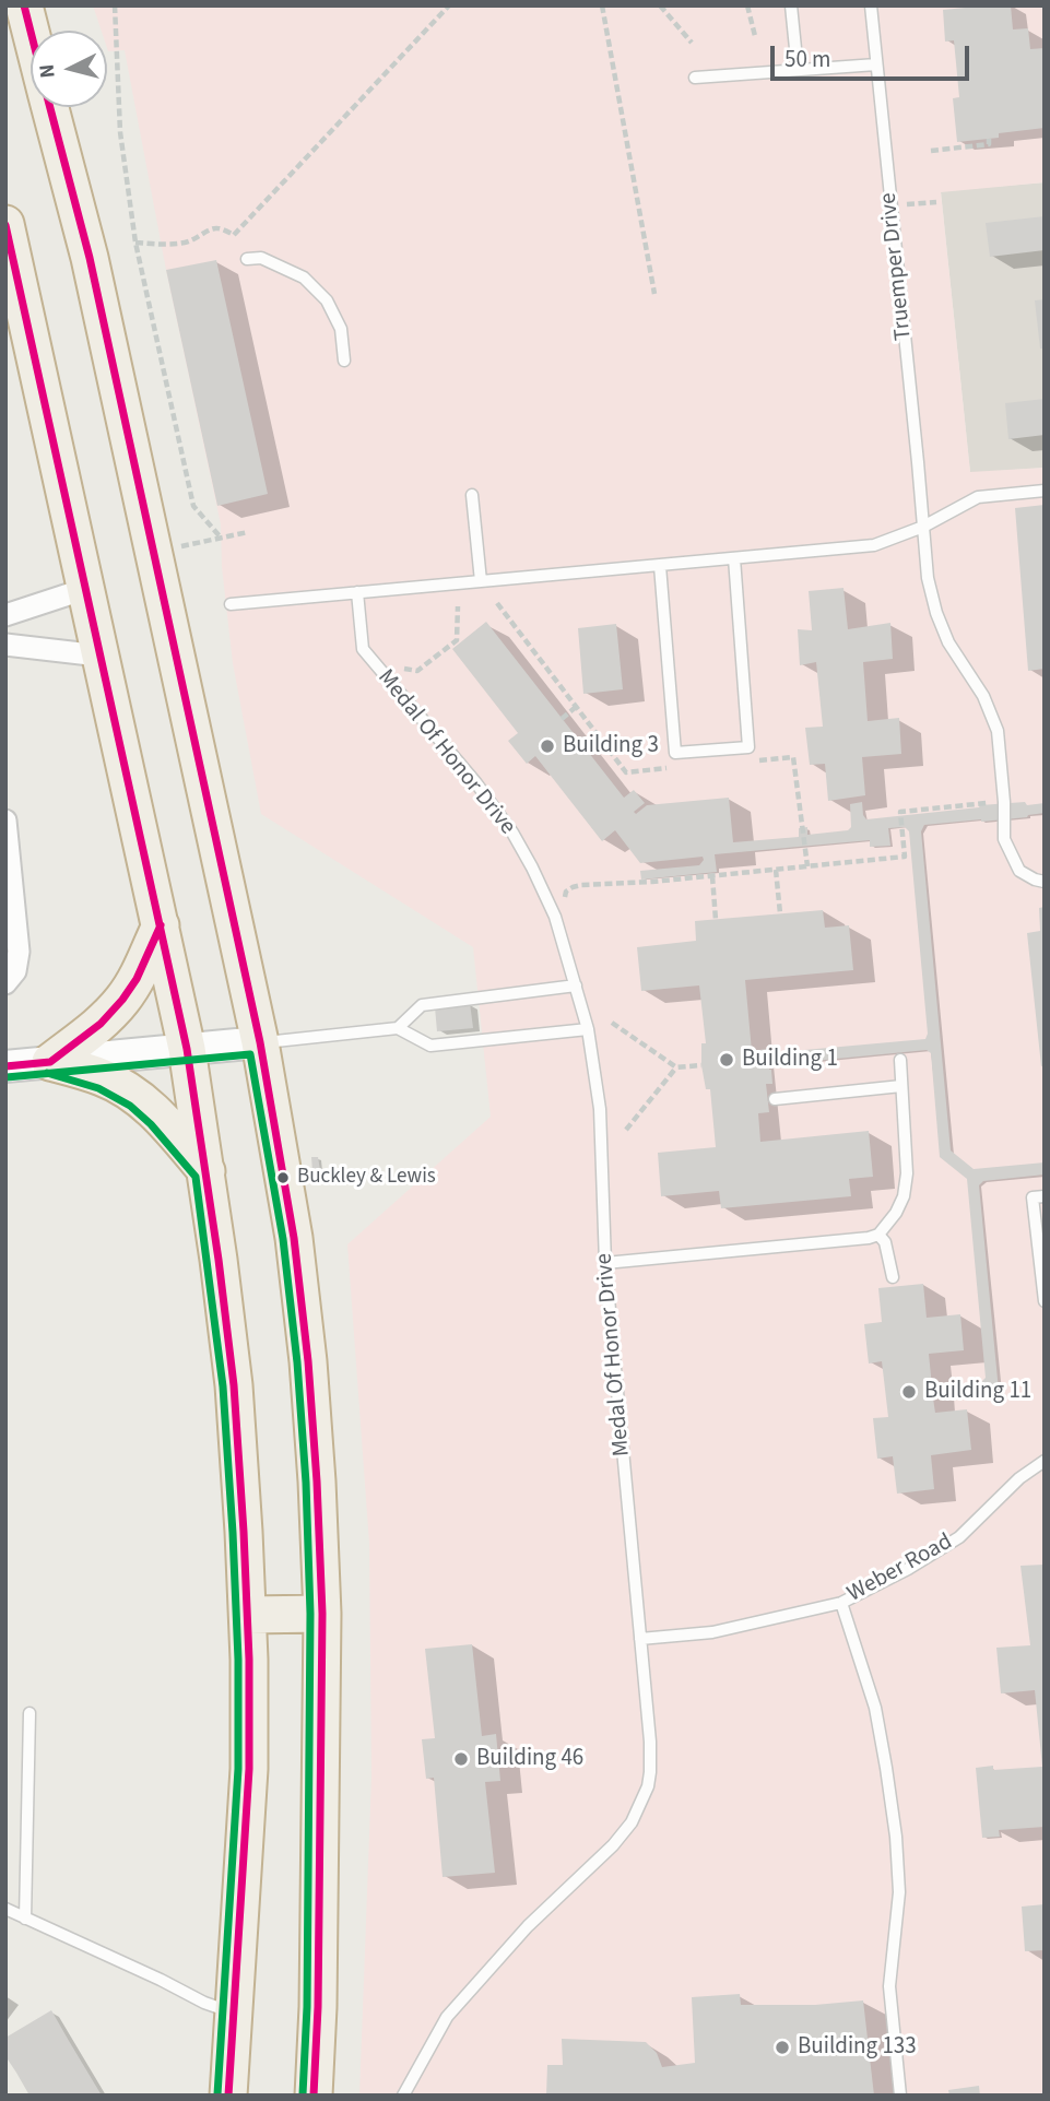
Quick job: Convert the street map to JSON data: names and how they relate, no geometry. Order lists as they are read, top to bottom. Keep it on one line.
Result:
{"streets":{"lane":["Truemper Drive","Medal Of Honor Drive","Weber Road"]},"crossings":[["Medal Of Honor Drive","Weber Road"]],"places":["Building 3","Building 1","Buckley & Lewis","Building 11","Building 46","Building 133"],"scale_bar":"50 m","north":"left"}
